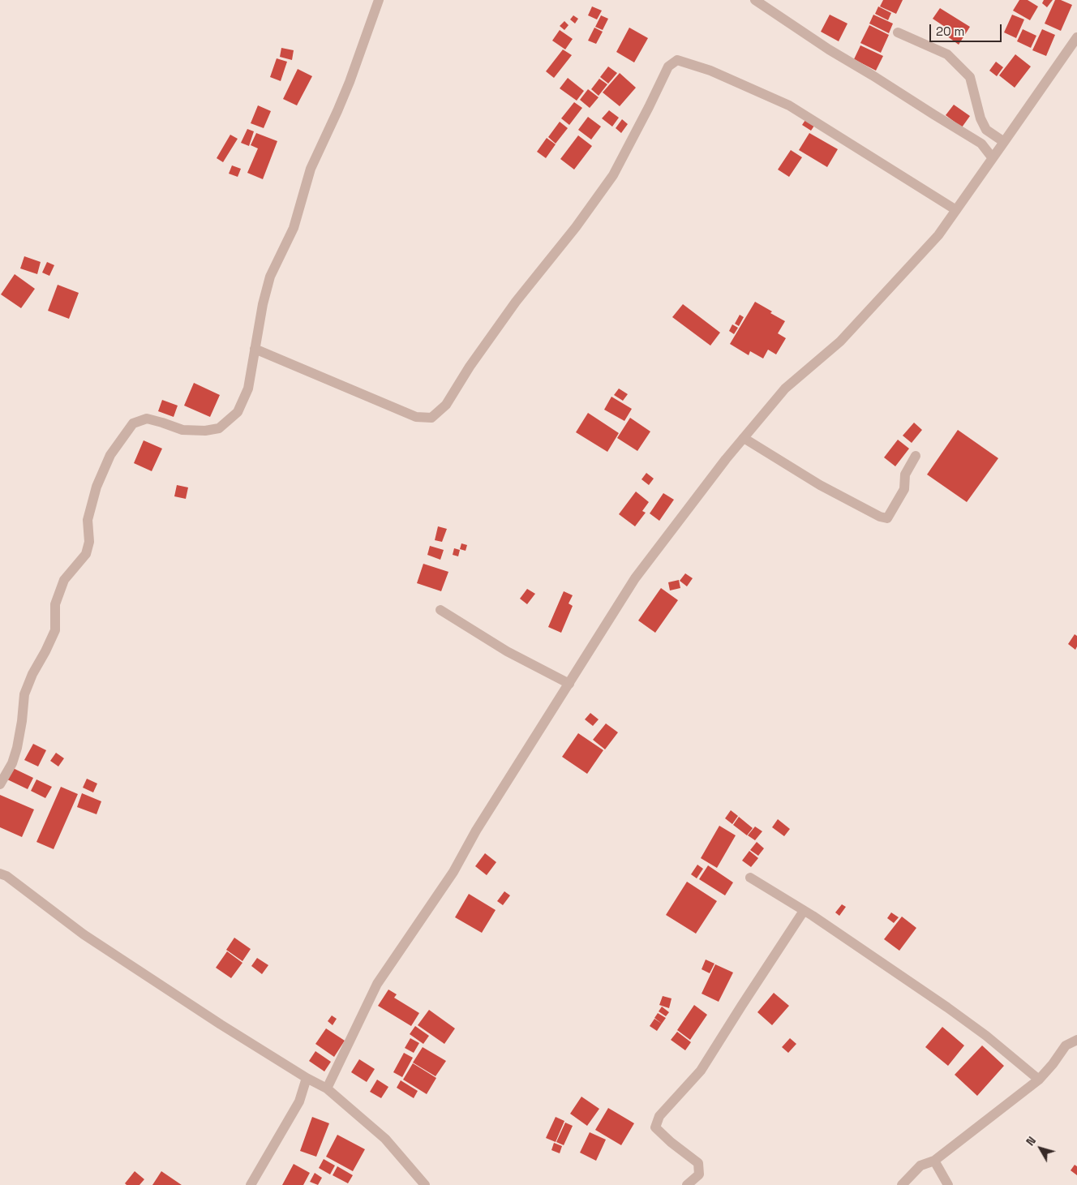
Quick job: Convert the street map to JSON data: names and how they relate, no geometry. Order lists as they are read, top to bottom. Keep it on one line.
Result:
{"scale_bar":"20 m","north":"top left"}
